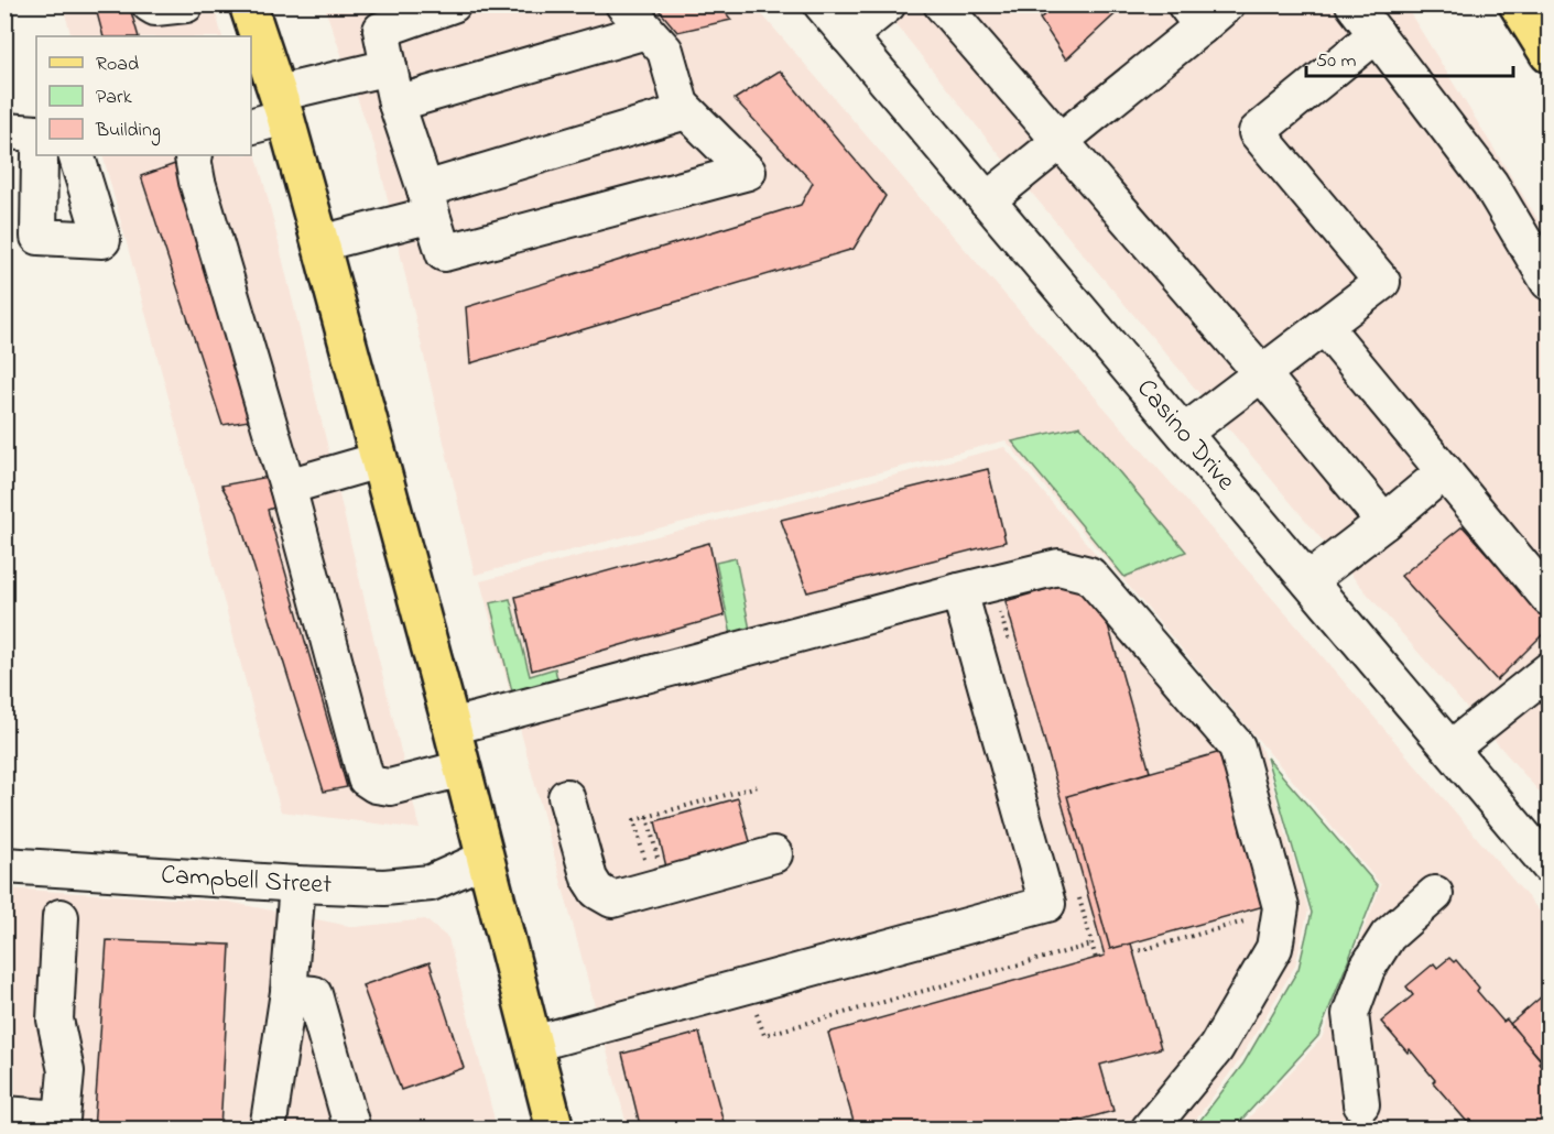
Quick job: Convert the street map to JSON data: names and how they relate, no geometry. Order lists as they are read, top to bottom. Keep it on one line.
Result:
{"streets":{"street":["Casino Drive","Campbell Street"]},"legend":["Road","Park","Building"],"scale_bar":"50 m"}
